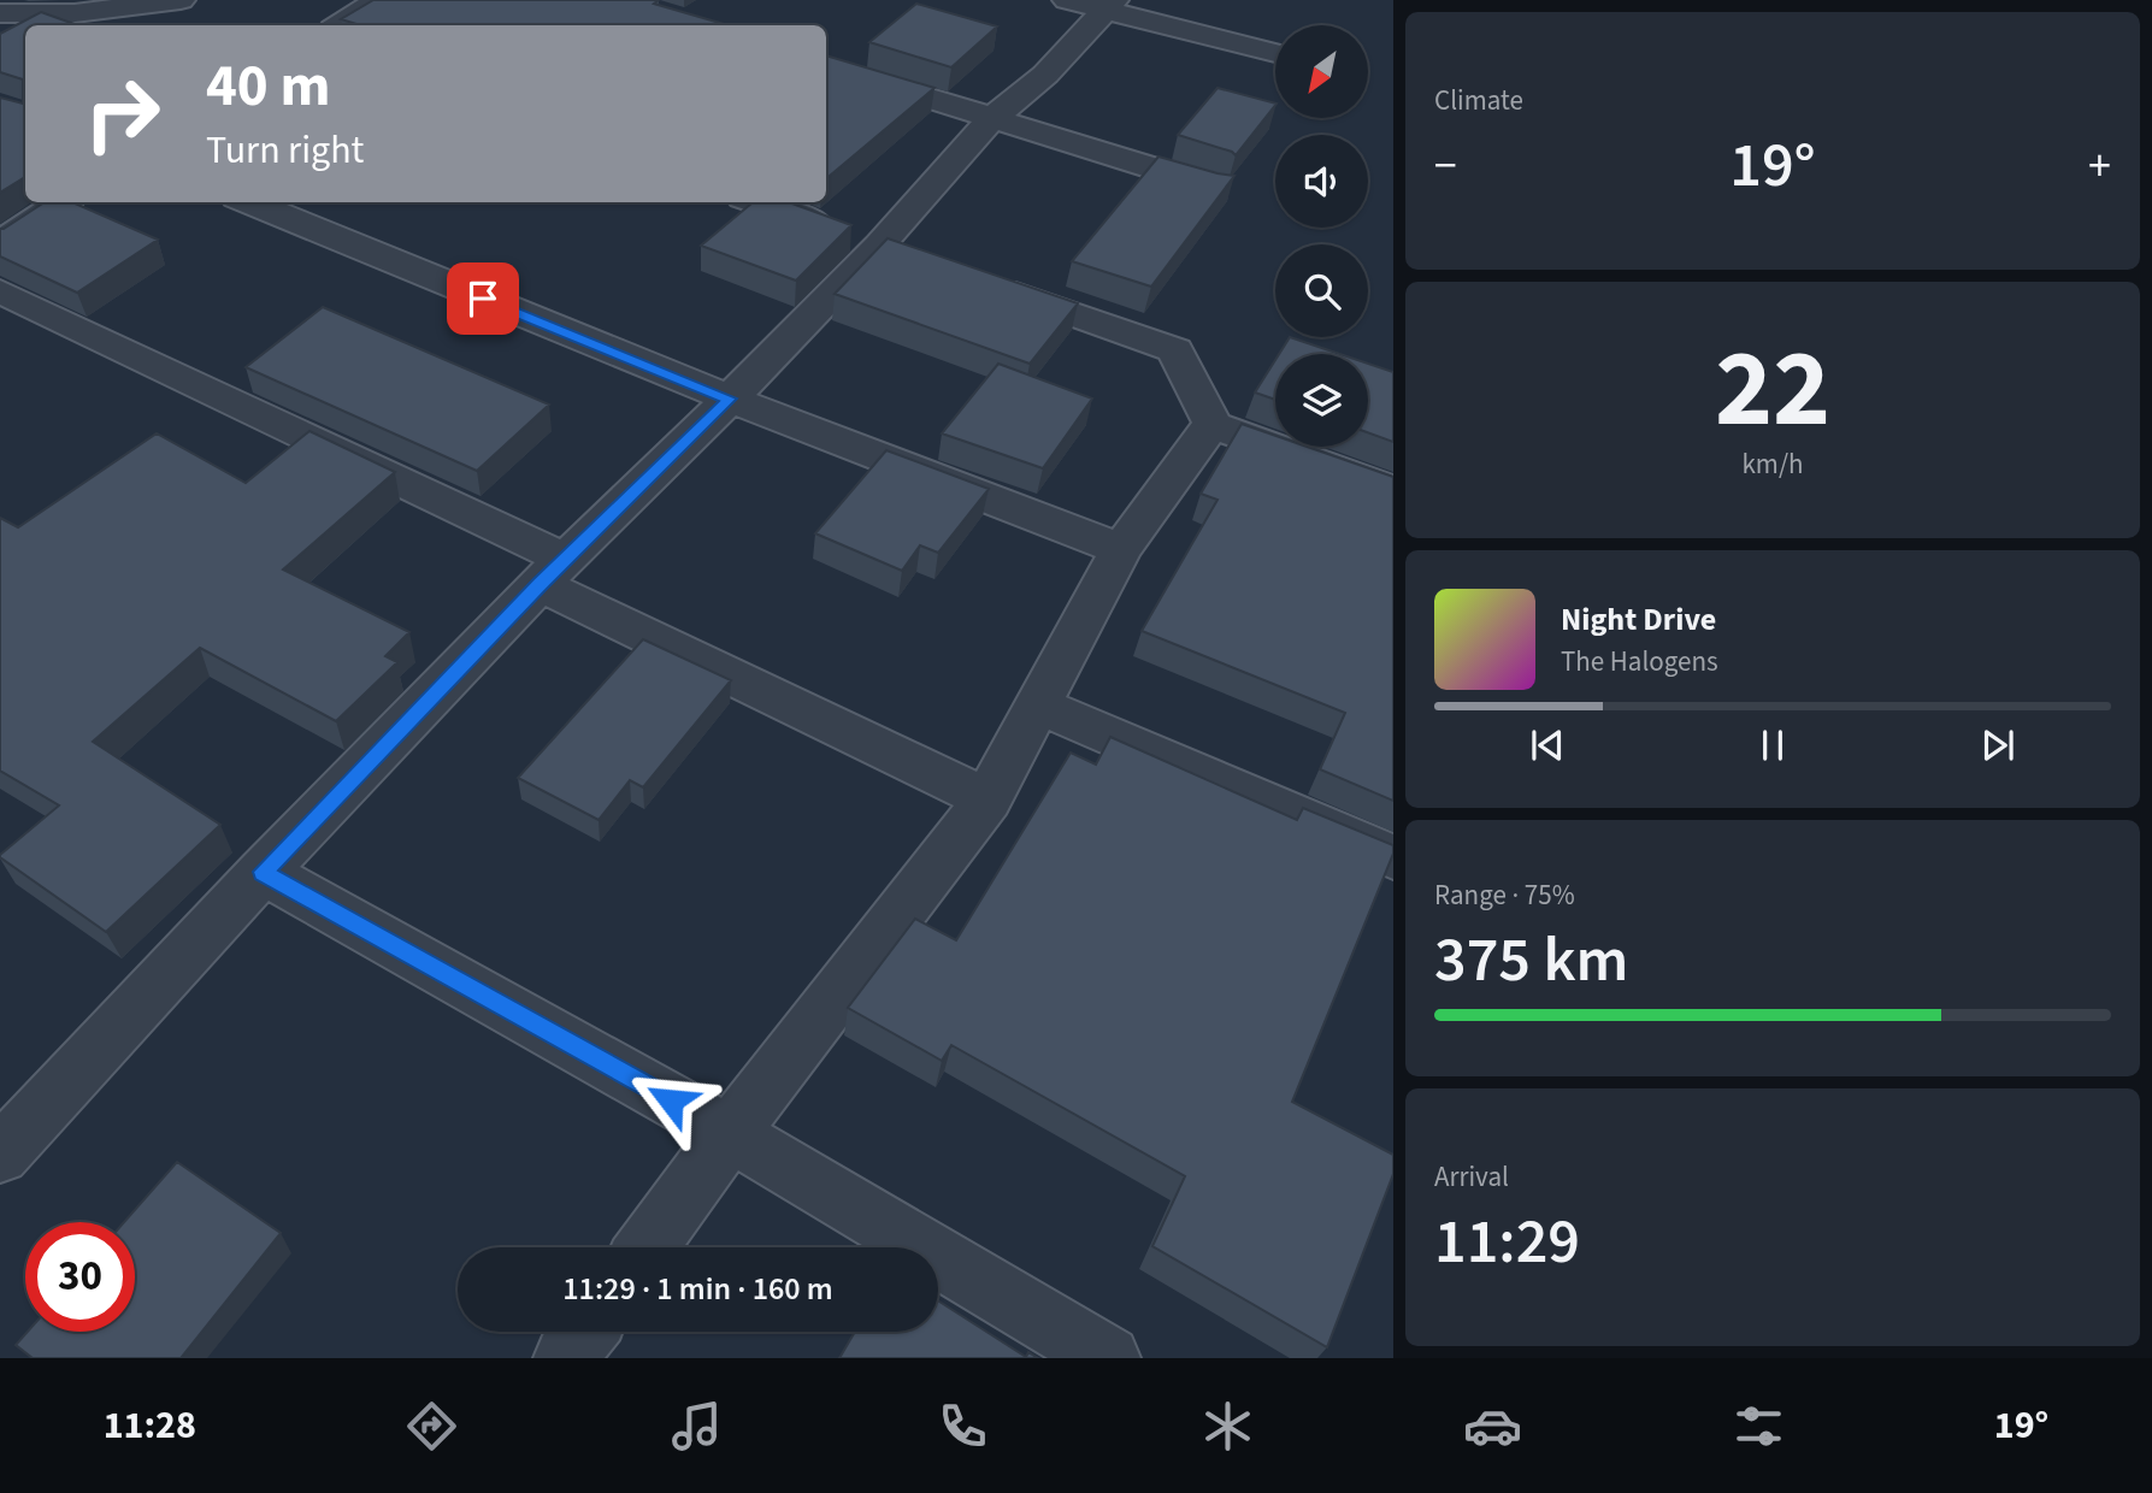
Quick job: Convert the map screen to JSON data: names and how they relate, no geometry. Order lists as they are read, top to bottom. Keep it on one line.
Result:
{"north":"bottom left","page":{"tile":["Climate",["22","km/h"],["Range · 75%","375 km"],["Arrival","11:29"]],"turn":["40 m","Turn right"],"heat":["−","19°","+"],"song":["Night Drive","The Halogens"],"limit":"30","trip":"11:29 · 1 min · 160 m","tabs":["11:28","19°"]}}
